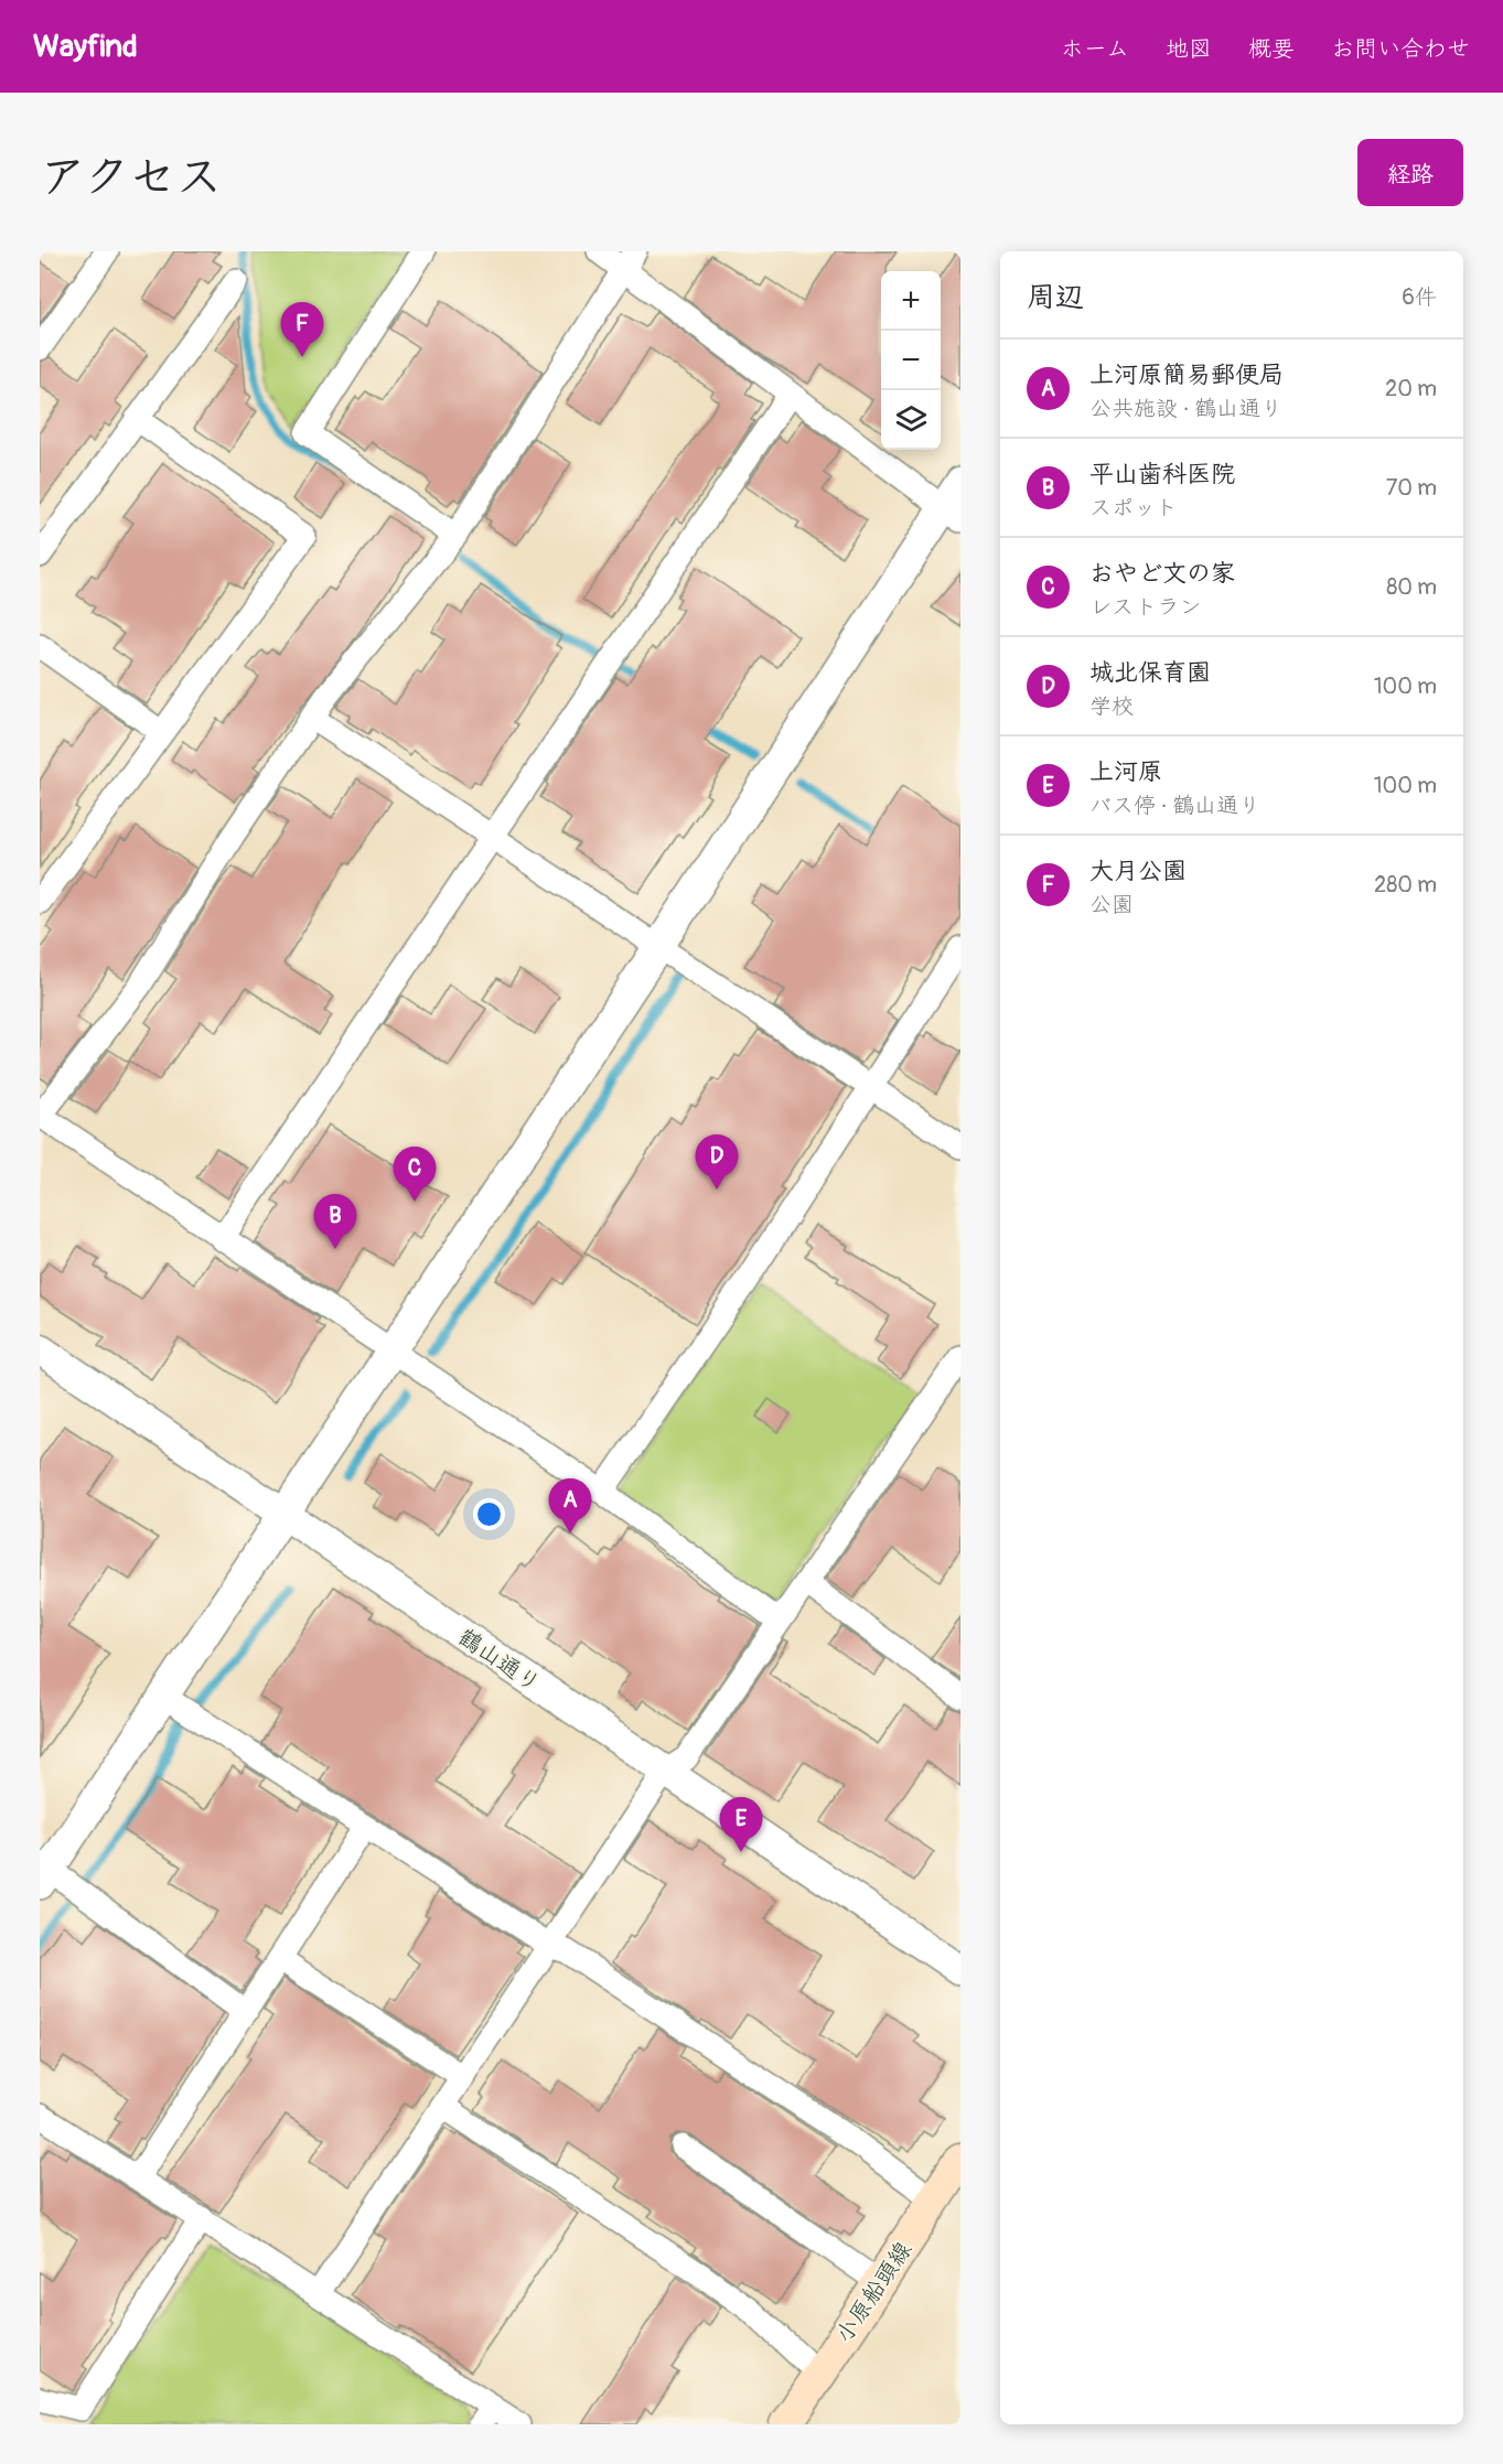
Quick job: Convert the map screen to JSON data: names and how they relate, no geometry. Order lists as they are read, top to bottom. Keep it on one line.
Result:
{"streets":{"main road":["小原船頭線"],"street":["鶴山通り"]},"page":{"header":"Wayfind","nav":["ホーム","地図","概要","お問い合わせ"],"title":"アクセス","buttons":"経路","heading":["周辺","6件"],"map_buttons":["+","−"],"pins":["F","D","C","B","A","E"],"list":[{"mark":"A","name":"上河原簡易郵便局","note":"公共施設 · 鶴山通り","value":"20 m"},{"mark":"B","name":"平山歯科医院","note":"スポット","value":"70 m"},{"mark":"C","name":"おやど文の家","note":"レストラン","value":"80 m"},{"mark":"D","name":"城北保育園","note":"学校","value":"100 m"},{"mark":"E","name":"上河原","note":"バス停 · 鶴山通り","value":"100 m"},{"mark":"F","name":"大月公園","note":"公園","value":"280 m"}]}}
